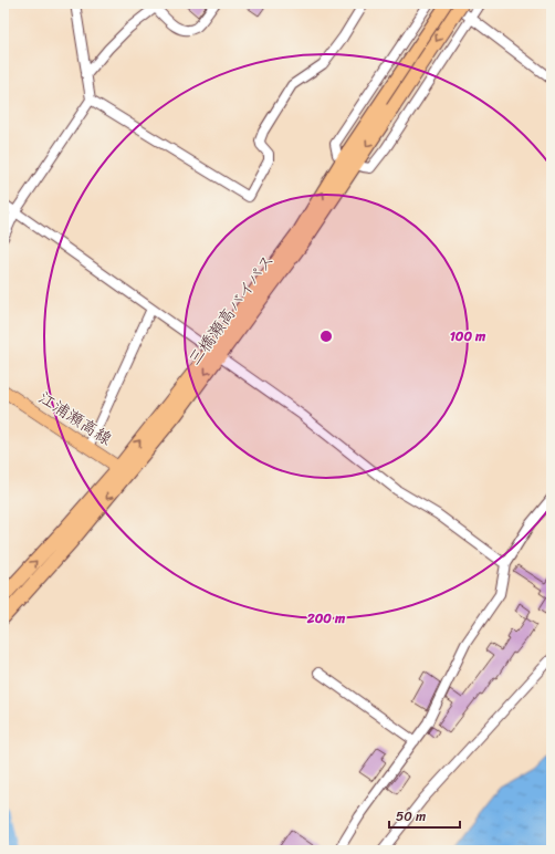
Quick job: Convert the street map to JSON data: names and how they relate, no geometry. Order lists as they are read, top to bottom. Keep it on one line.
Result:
{"streets":{"highway":["三橋瀬高バイパス"],"main road":["江浦瀬高線"]},"crossings":[["三橋瀬高バイパス","江浦瀬高線"]],"scale_bar":"50 m","rings":["100 m","200 m"]}
